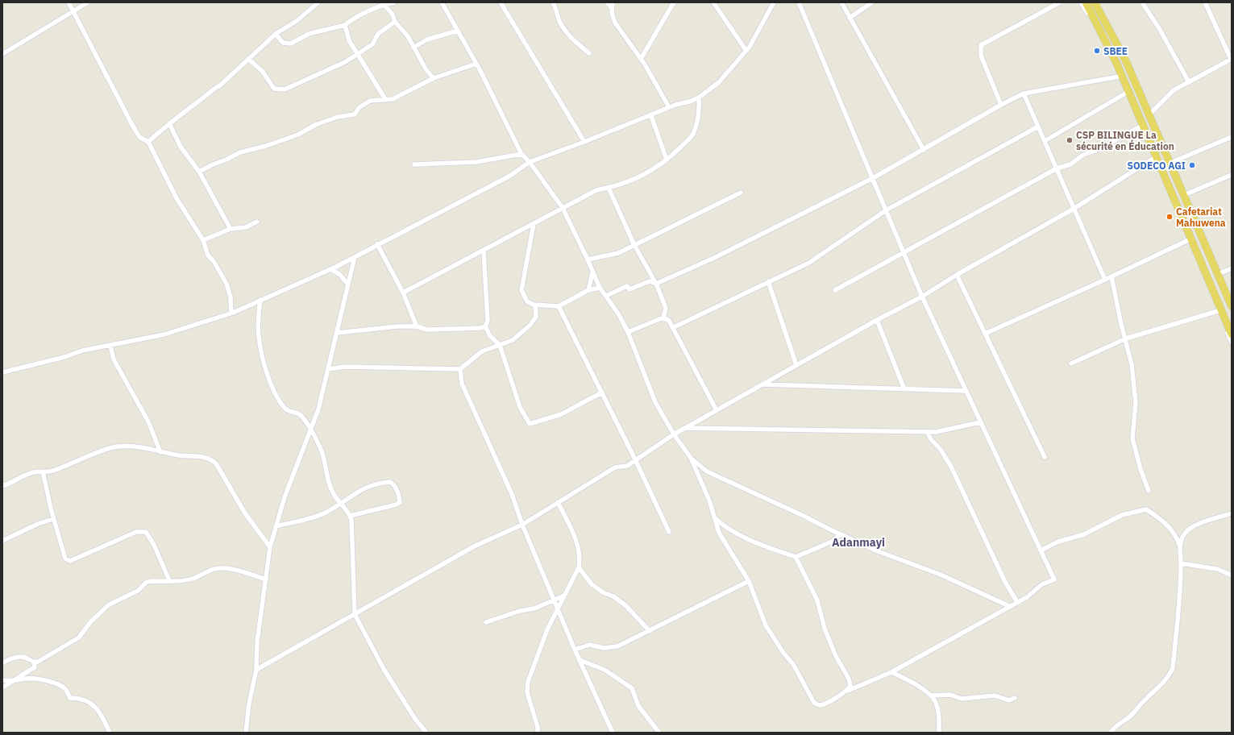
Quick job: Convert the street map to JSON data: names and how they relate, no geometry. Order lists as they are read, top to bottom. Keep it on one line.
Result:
{"districts":["Adanmayi"],"places":["SBEE","CSP BILINGUE La sécurité en Éducation","SODECO AGI","Cafetariat Mahuwena"]}
